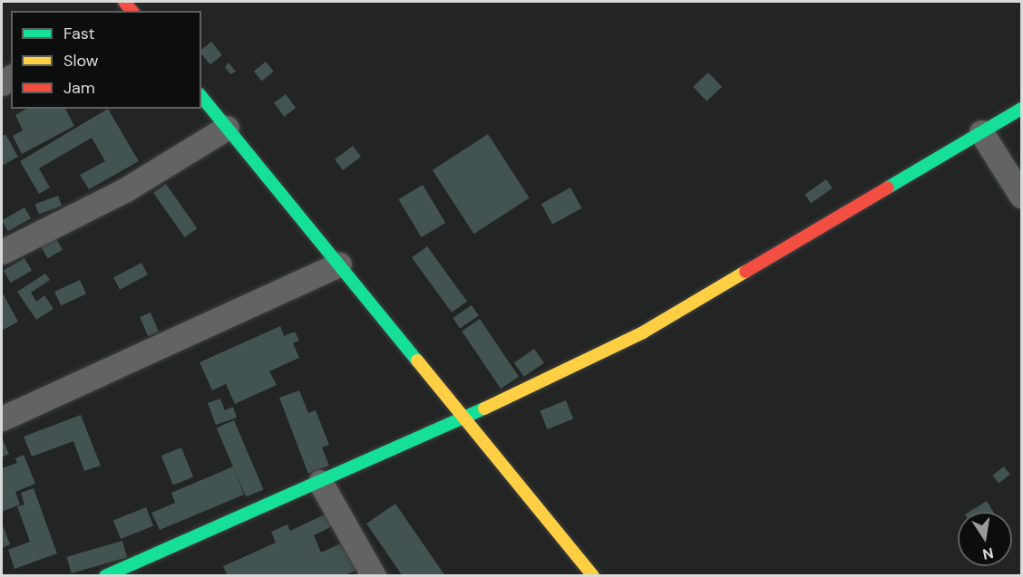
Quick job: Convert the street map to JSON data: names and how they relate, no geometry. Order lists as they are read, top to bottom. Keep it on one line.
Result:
{"legend":["Fast","Slow","Jam"],"north":"bottom"}
